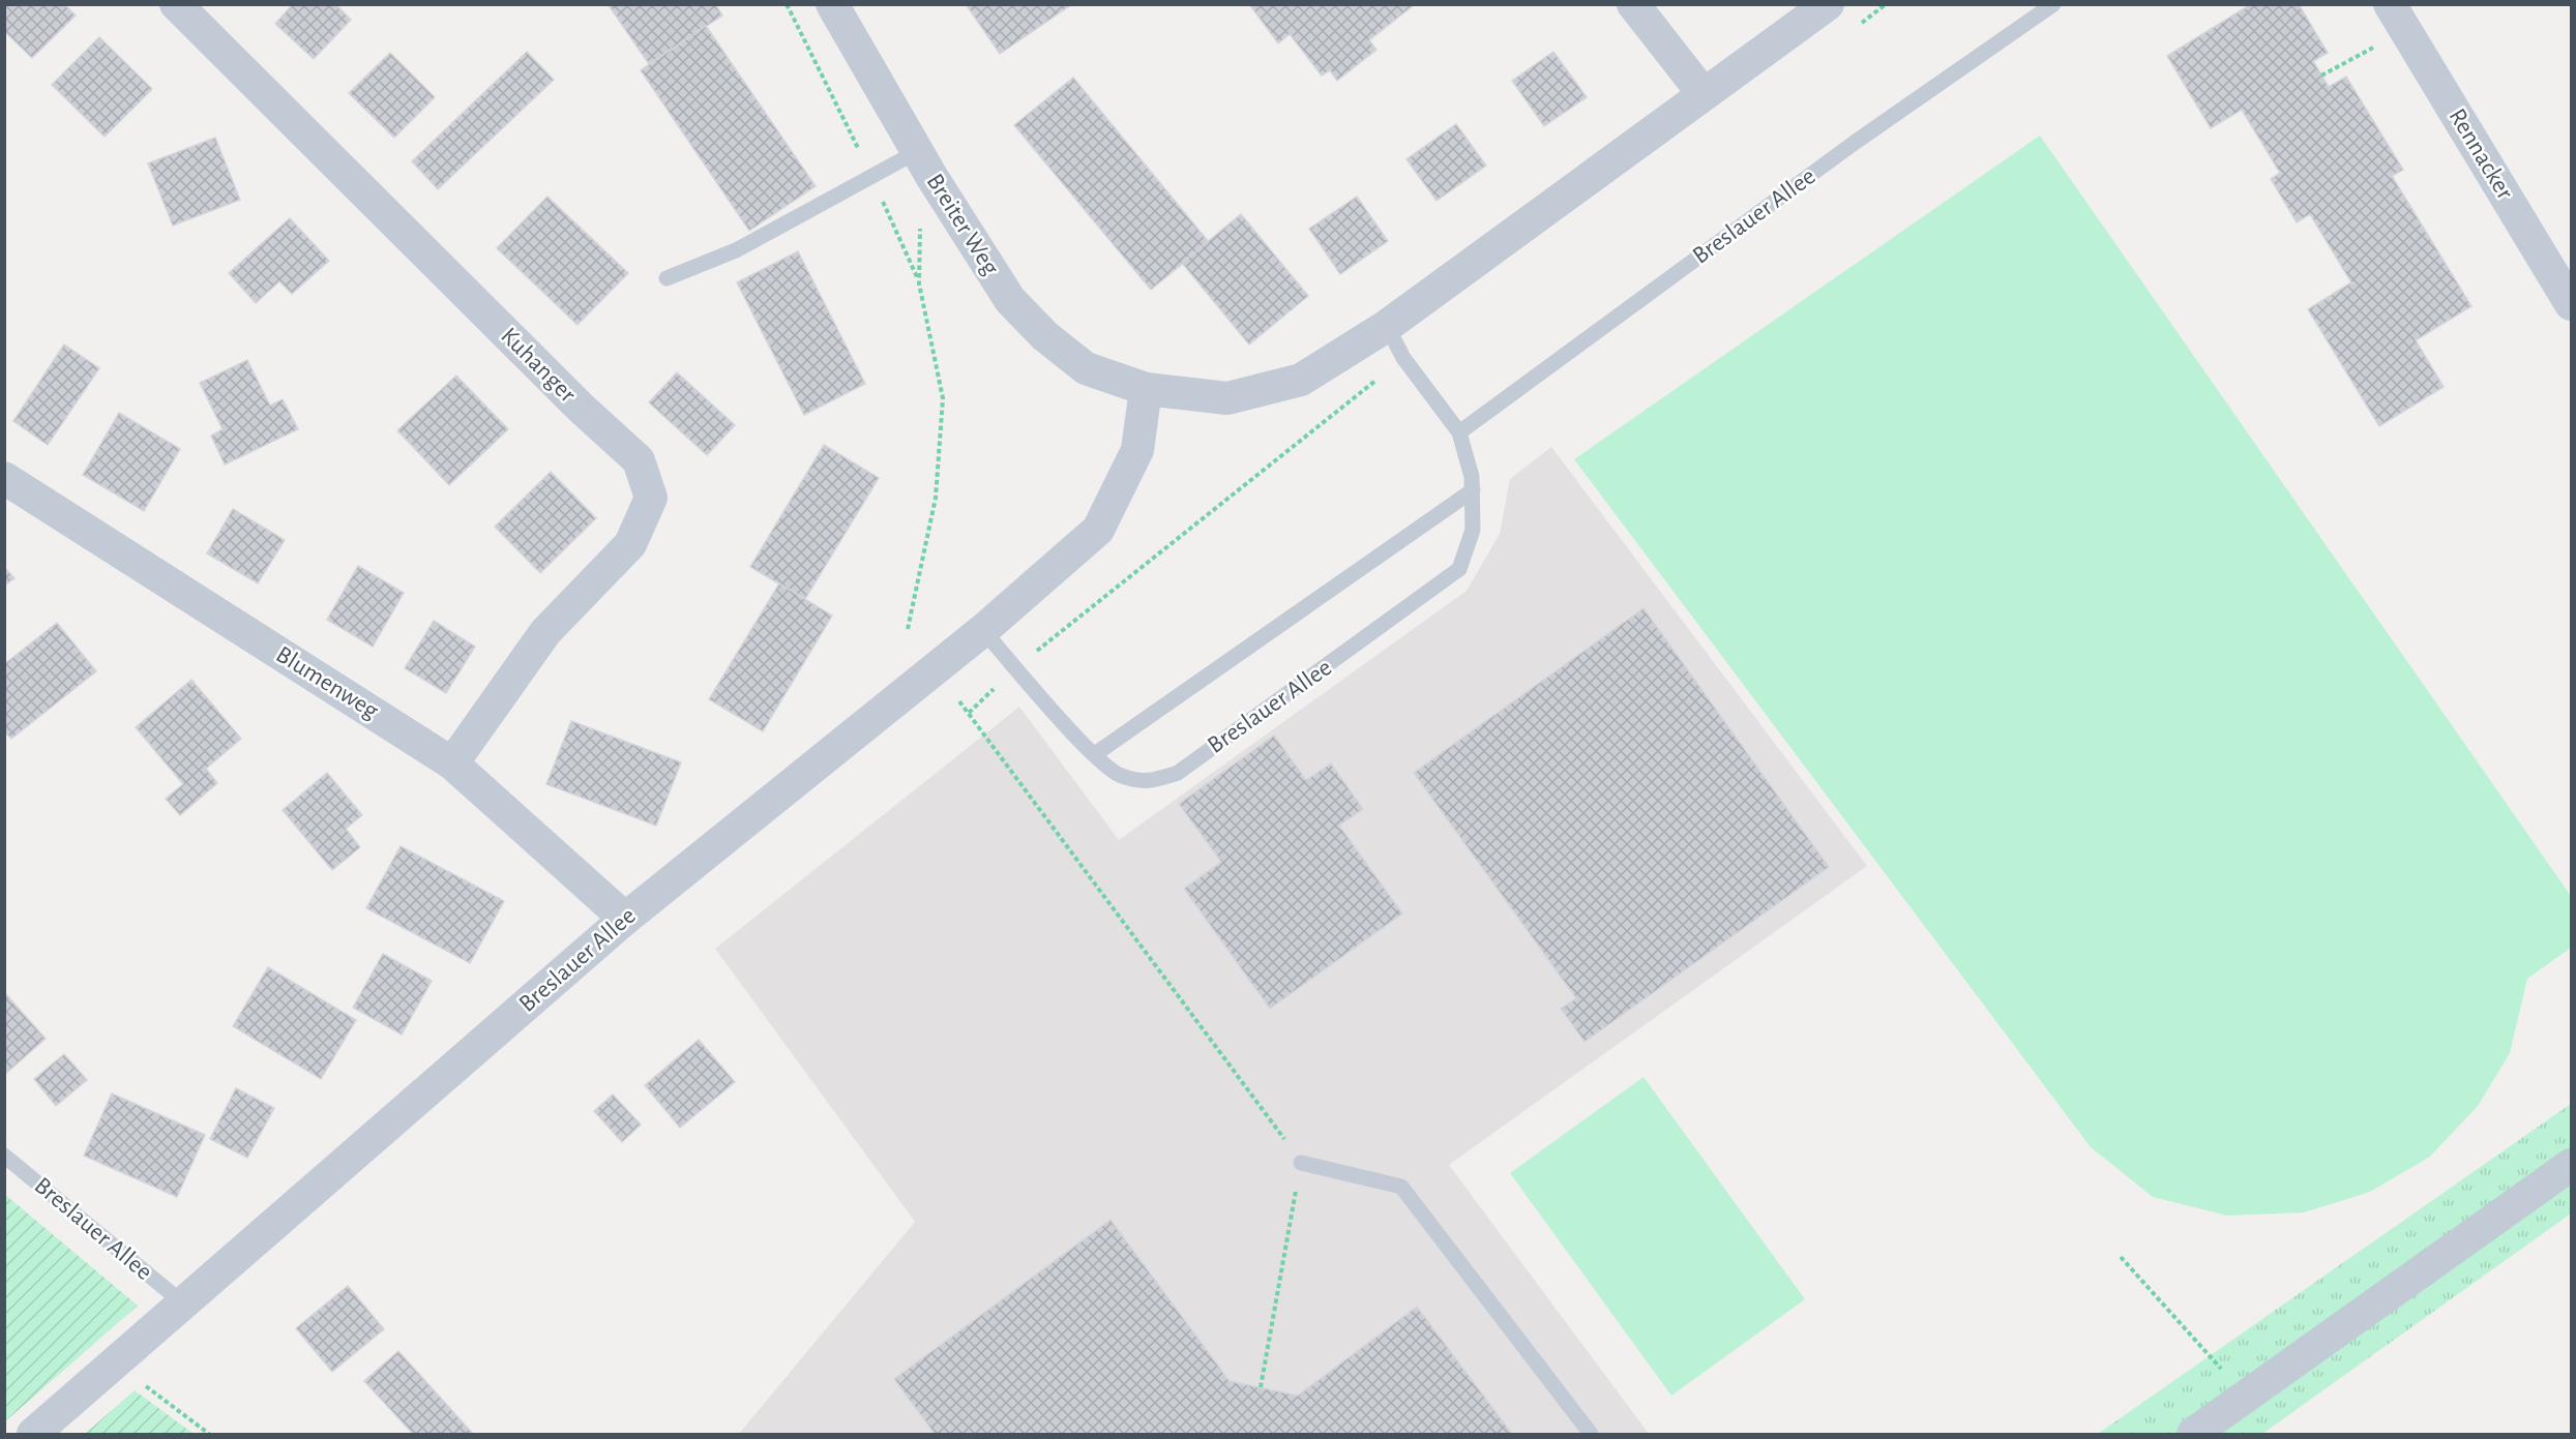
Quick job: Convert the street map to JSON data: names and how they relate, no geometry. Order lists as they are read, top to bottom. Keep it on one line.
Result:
{"streets":{"street":["Rennacker","Breslauer Allee","Breiter Weg","Kuhanger","Blumenweg"]},"crossings":[["Breslauer Allee","Breiter Weg"],["Breslauer Allee","Blumenweg"],["Kuhanger","Blumenweg"]]}
